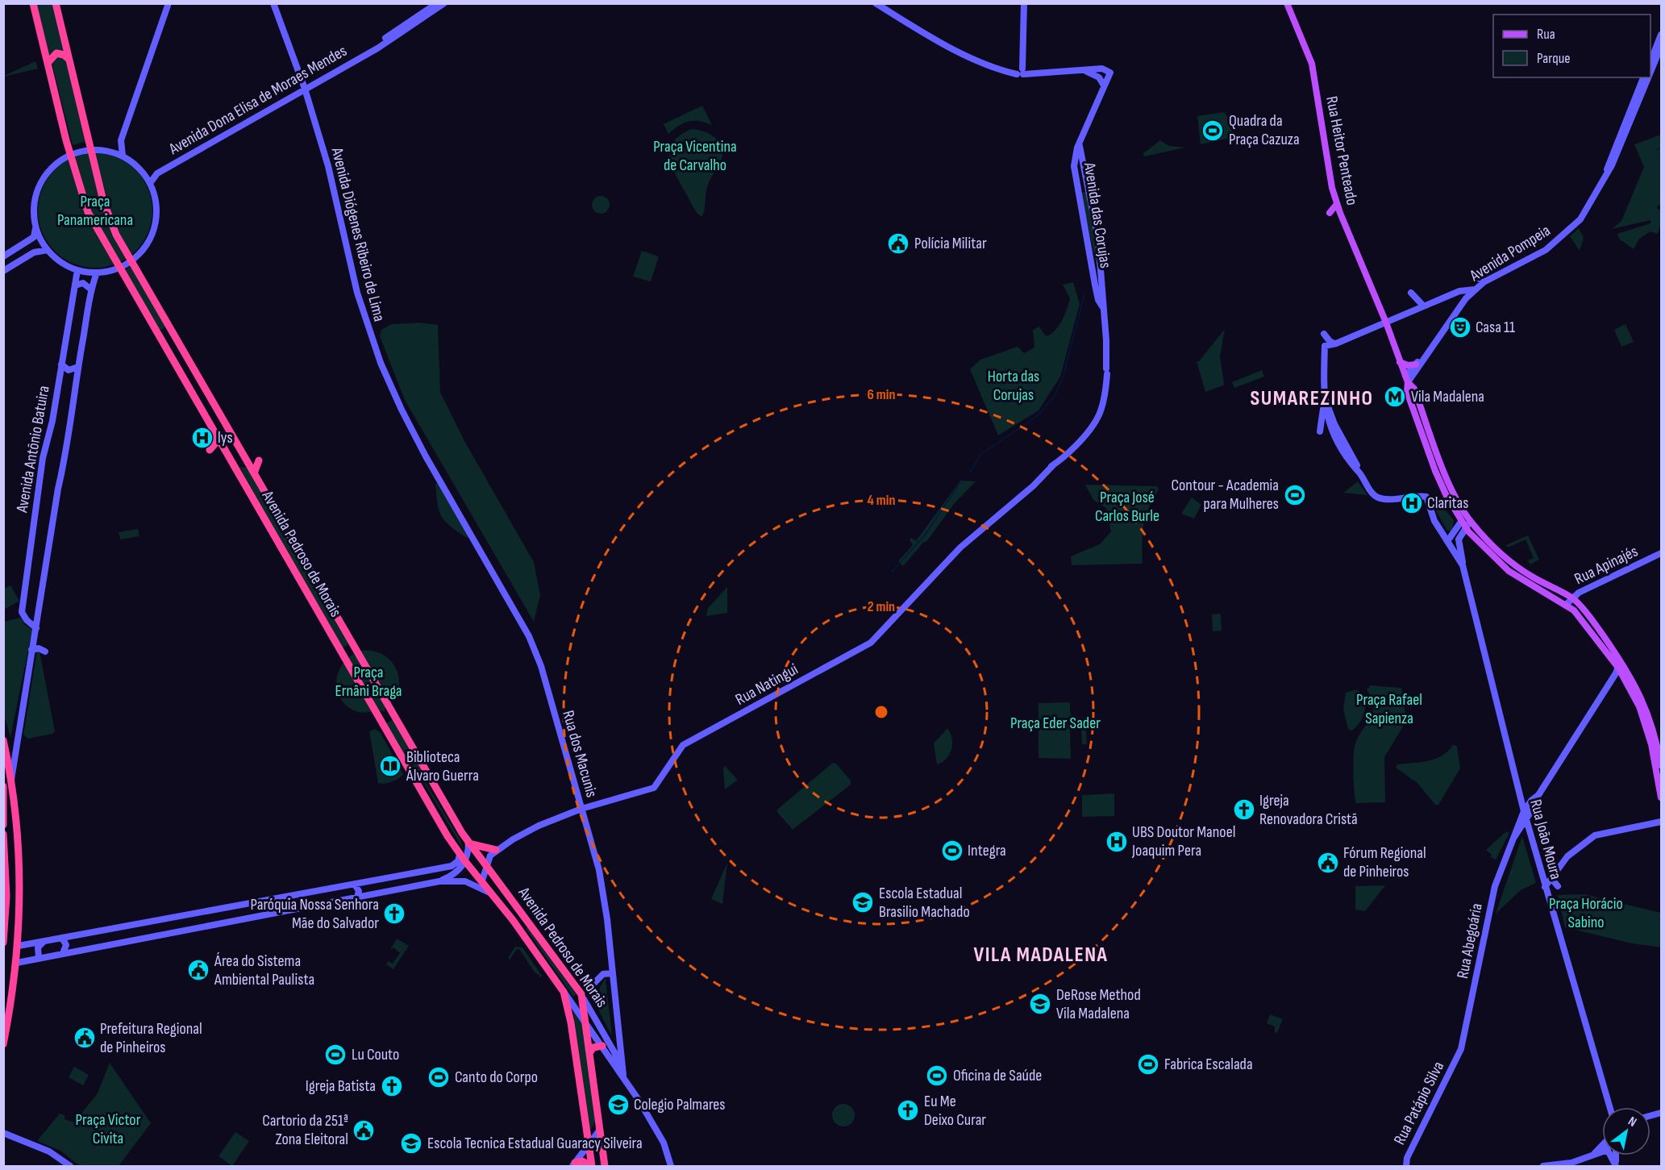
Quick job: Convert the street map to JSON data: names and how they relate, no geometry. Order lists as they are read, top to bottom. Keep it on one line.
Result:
{"streets":{"highway":["Avenida Pedroso de Morais"],"main road":["Rua Heitor Penteado"],"street":["Avenida Dona Elisa de Moraes Mendes","Avenida das Corujas","Avenida Diógenes Ribeiro de Lima","Avenida Pompeia","Avenida Antônio Batuira","Rua Apinajés","Rua Natingui","Rua dos Macunis","Rua João Moura","Rua Abegoária","Rua Patápio Silva"]},"crossings":[["Avenida Dona Elisa de Moraes Mendes","Avenida Diógenes Ribeiro de Lima"],["Rua Heitor Penteado","Avenida Pompeia"],["Rua Heitor Penteado","Rua Apinajés"],["Rua Heitor Penteado","Rua João Moura"],["Rua Heitor Penteado","Rua Abegoária"],["Avenida das Corujas","Rua Natingui"],["Avenida Diógenes Ribeiro de Lima","Rua dos Macunis"],["Avenida Pedroso de Morais","Rua dos Macunis"],["Rua Natingui","Rua dos Macunis"],["Rua João Moura","Rua Abegoária"],["Rua Abegoária","Rua Patápio Silva"]],"districts":["SUMAREZINHO","VILA MADALENA"],"parks":["Praça Vicentina de Carvalho","Praça Panamericana","Horta das Corujas","Praça José Carlos Burle","Praça Ernâni Braga","Praça Rafael Sapienza","Praça Eder Sader","Praça Horácio Sabino","Praça Victor Civita"],"places":{"sports":["Quadra da Praça Cazuza","Contour - Academia para Mulheres","Integra","Lu Couto","Fabrica Escalada","Oficina de Saúde","Canto do Corpo"],"public building":["Polícia Militar","Fórum Regional de Pinheiros","Área do Sistema Ambiental Paulista","Prefeitura Regional de Pinheiros","Cartorio da 251ª Zona Eleitoral"],"theatre":["Casa 11"],"metro station":["Vila Madalena"],"hospital":["lys","Claritas","UBS Doutor Manoel Joaquim Pera"],"library":["Biblioteca Álvaro Guerra"],"church":["Igreja Renovadora Cristã","Paróquia Nossa Senhora Mãe do Salvador","Igreja Batista","Eu Me Deixo Curar"],"school or university":["Escola Estadual Brasilio Machado","DeRose Method Vila Madalena","Colegio Palmares","Escola Tecnica Estadual Guaracy Silveira"]},"legend":["Rua","Parque"],"north":"top right","rings":["6 min","4 min","2 min"]}
